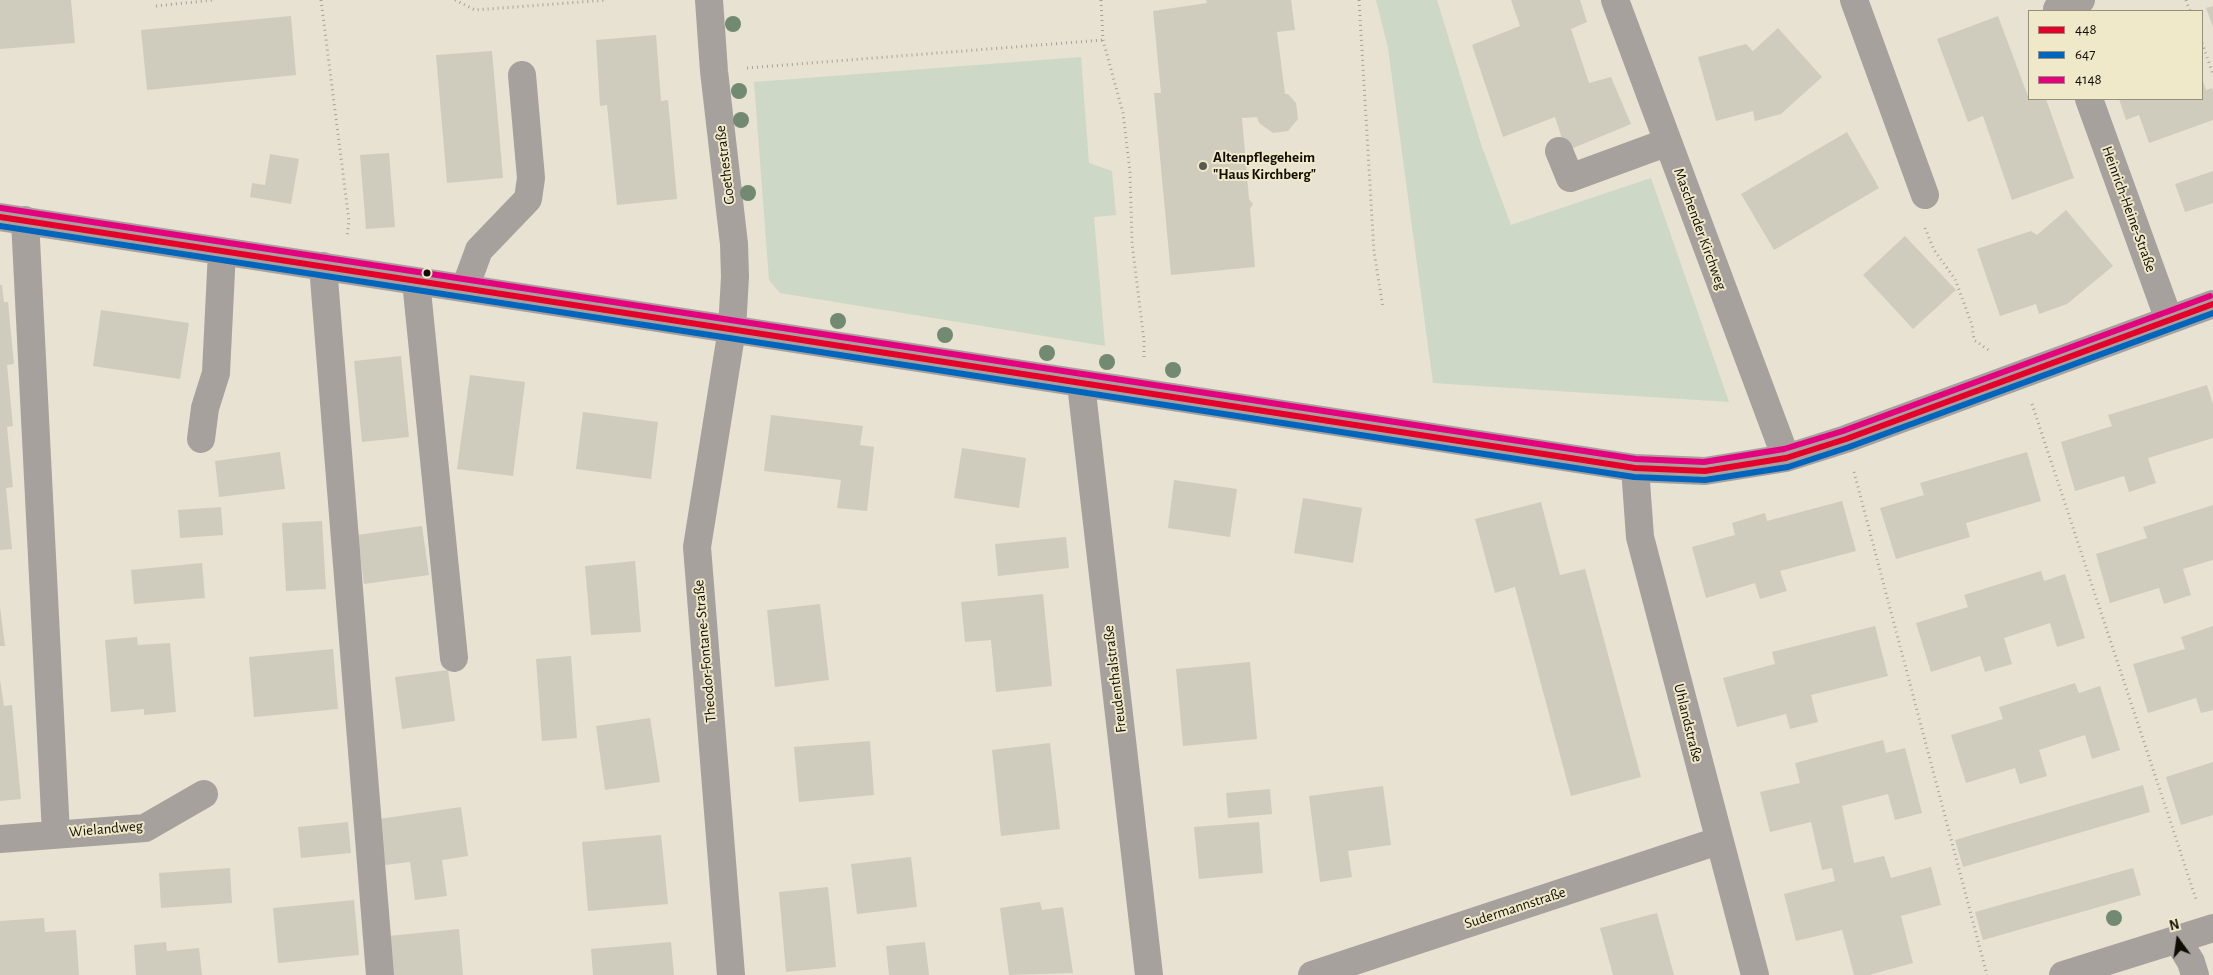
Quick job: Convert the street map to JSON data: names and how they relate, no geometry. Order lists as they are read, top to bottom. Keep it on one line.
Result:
{"streets":{"street":["Goethestraße","Heinrich-Heine-Straße","Maschender Kirchweg","Theodor-Fontane-Straße","Freudenthalstraße","Uhlandstraße","Wielandweg","Sudermannstraße"]},"crossings":[["Goethestraße","Theodor-Fontane-Straße"],["Uhlandstraße","Sudermannstraße"]],"places":["Altenpflegeheim \"Haus Kirchberg\""],"lines":["transit line 4148","transit line 448","transit line 647"],"legend":["448","647","4148"],"north":"top"}
